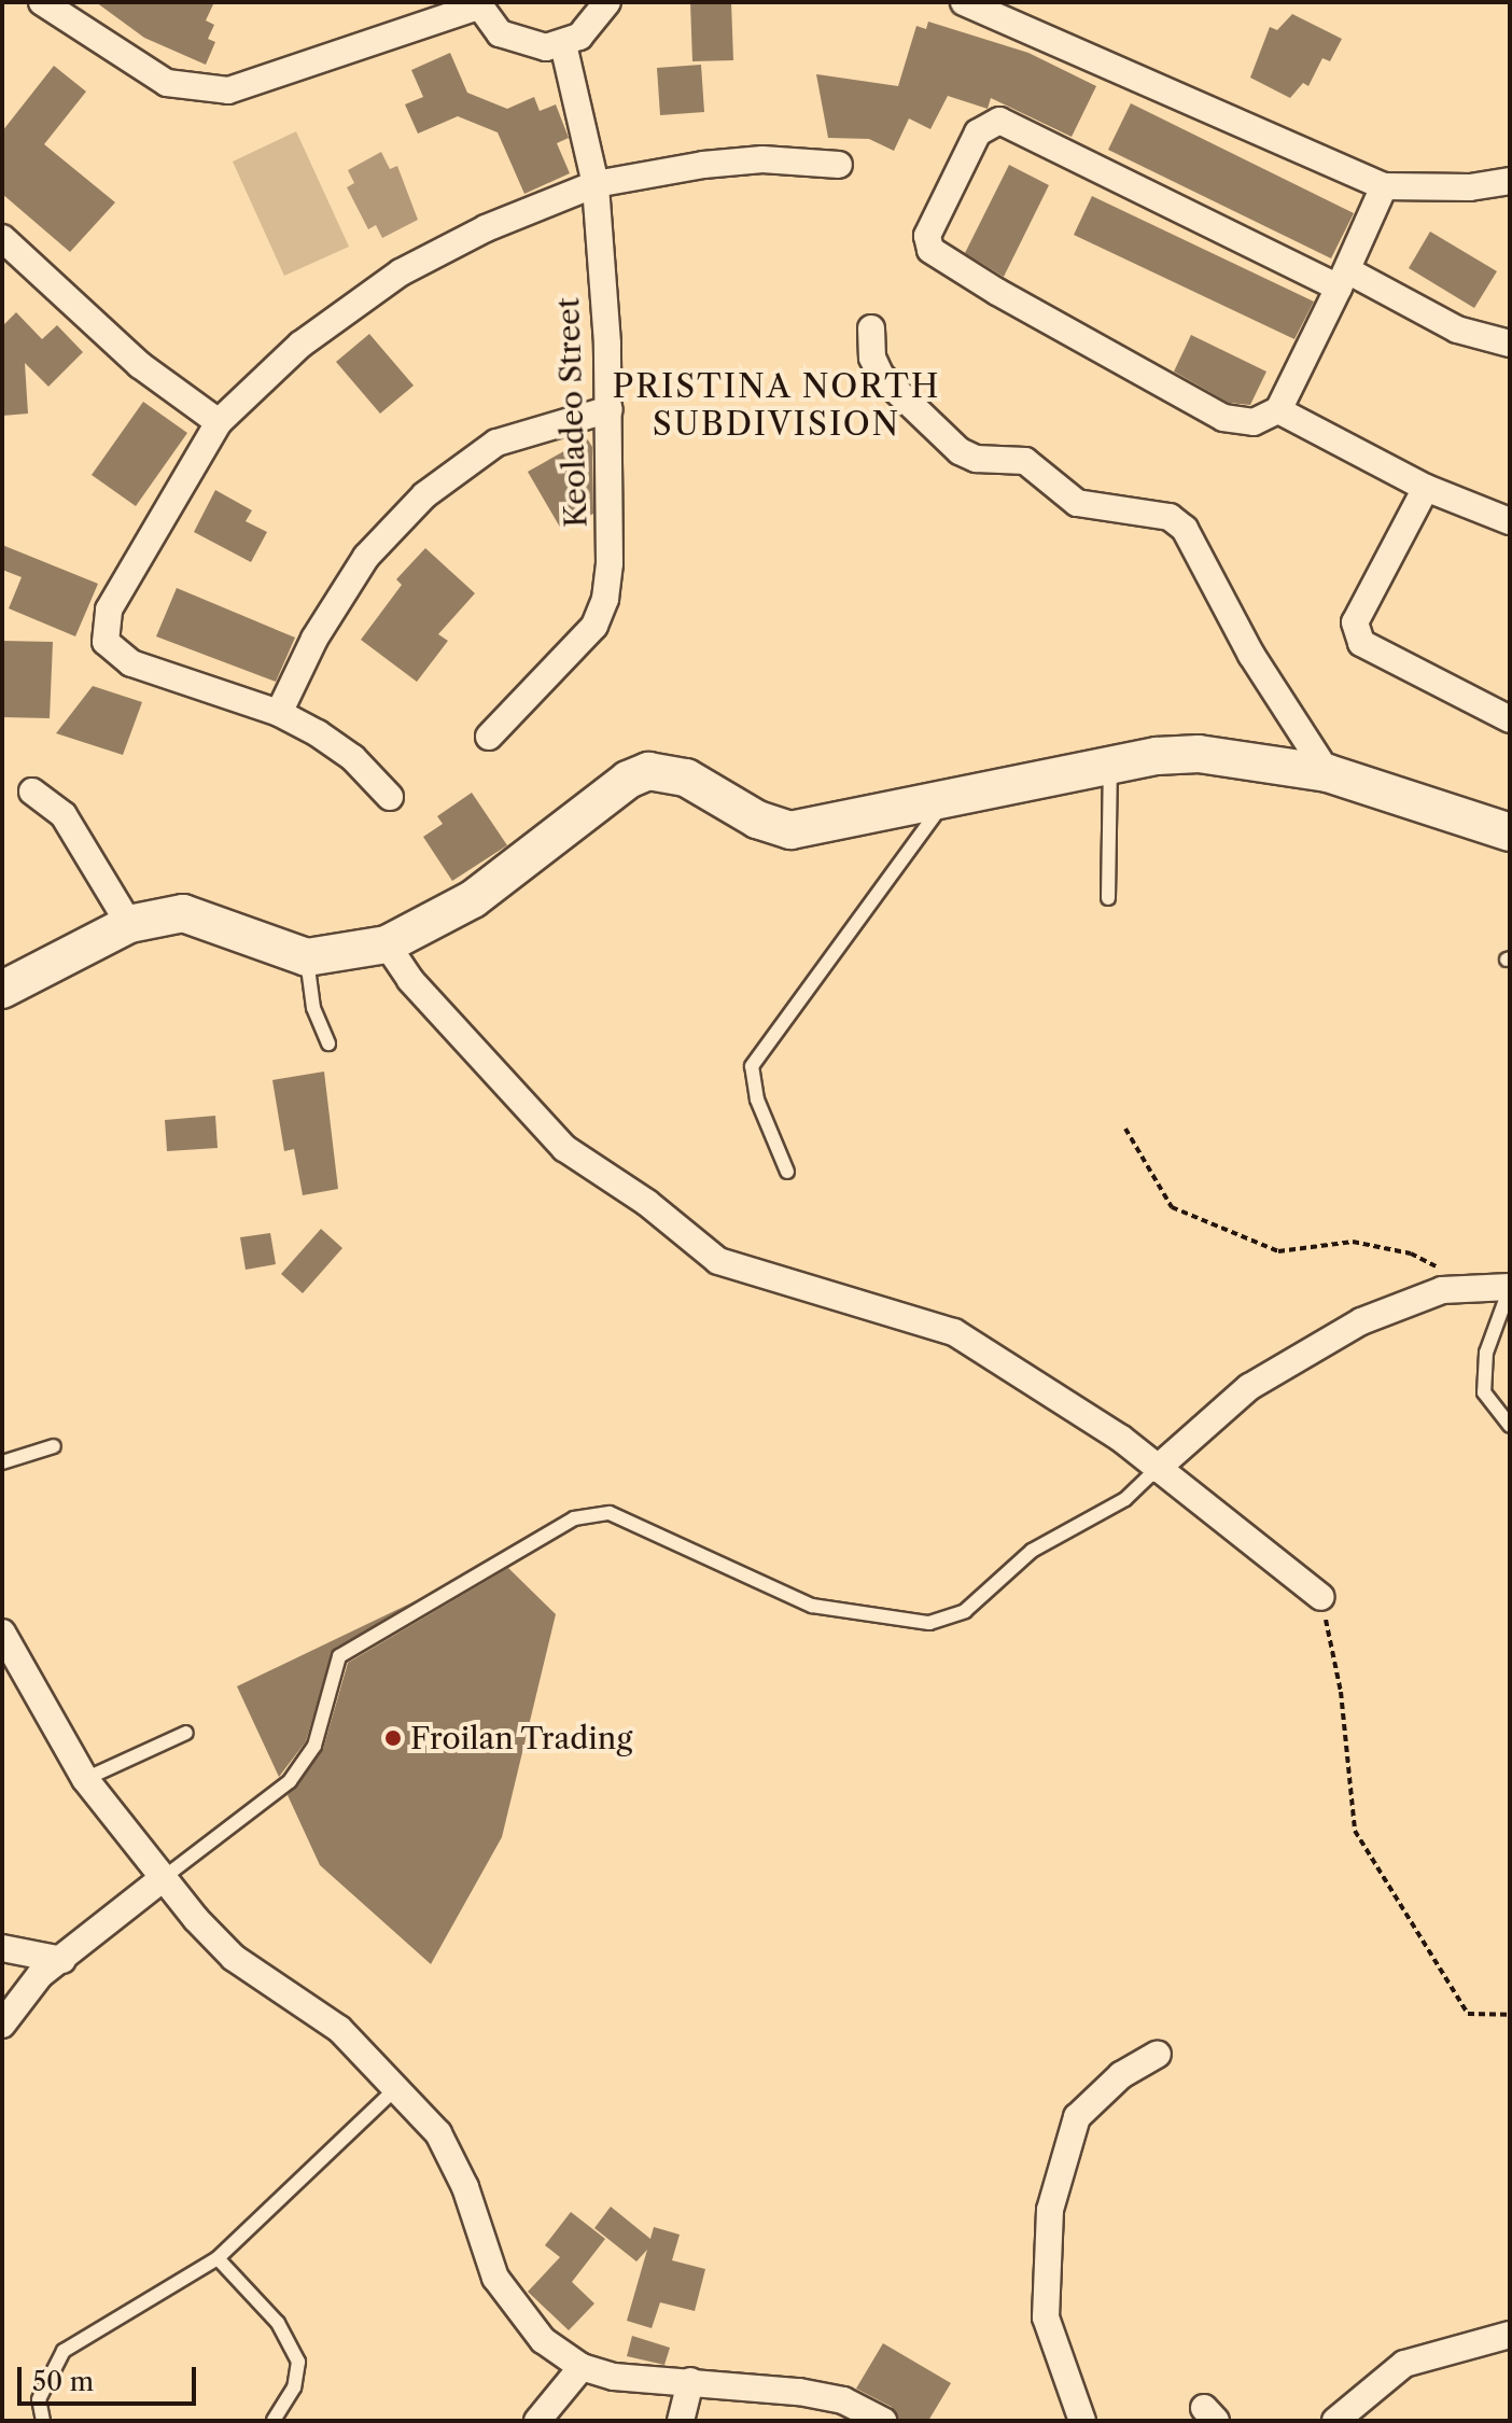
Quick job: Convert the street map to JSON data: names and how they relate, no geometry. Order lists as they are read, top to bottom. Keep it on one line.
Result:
{"streets":{"street":["Keoladeo Street"]},"districts":["PRISTINA NORTH SUBDIVISION"],"places":["Froilan Trading"],"scale_bar":"50 m"}
